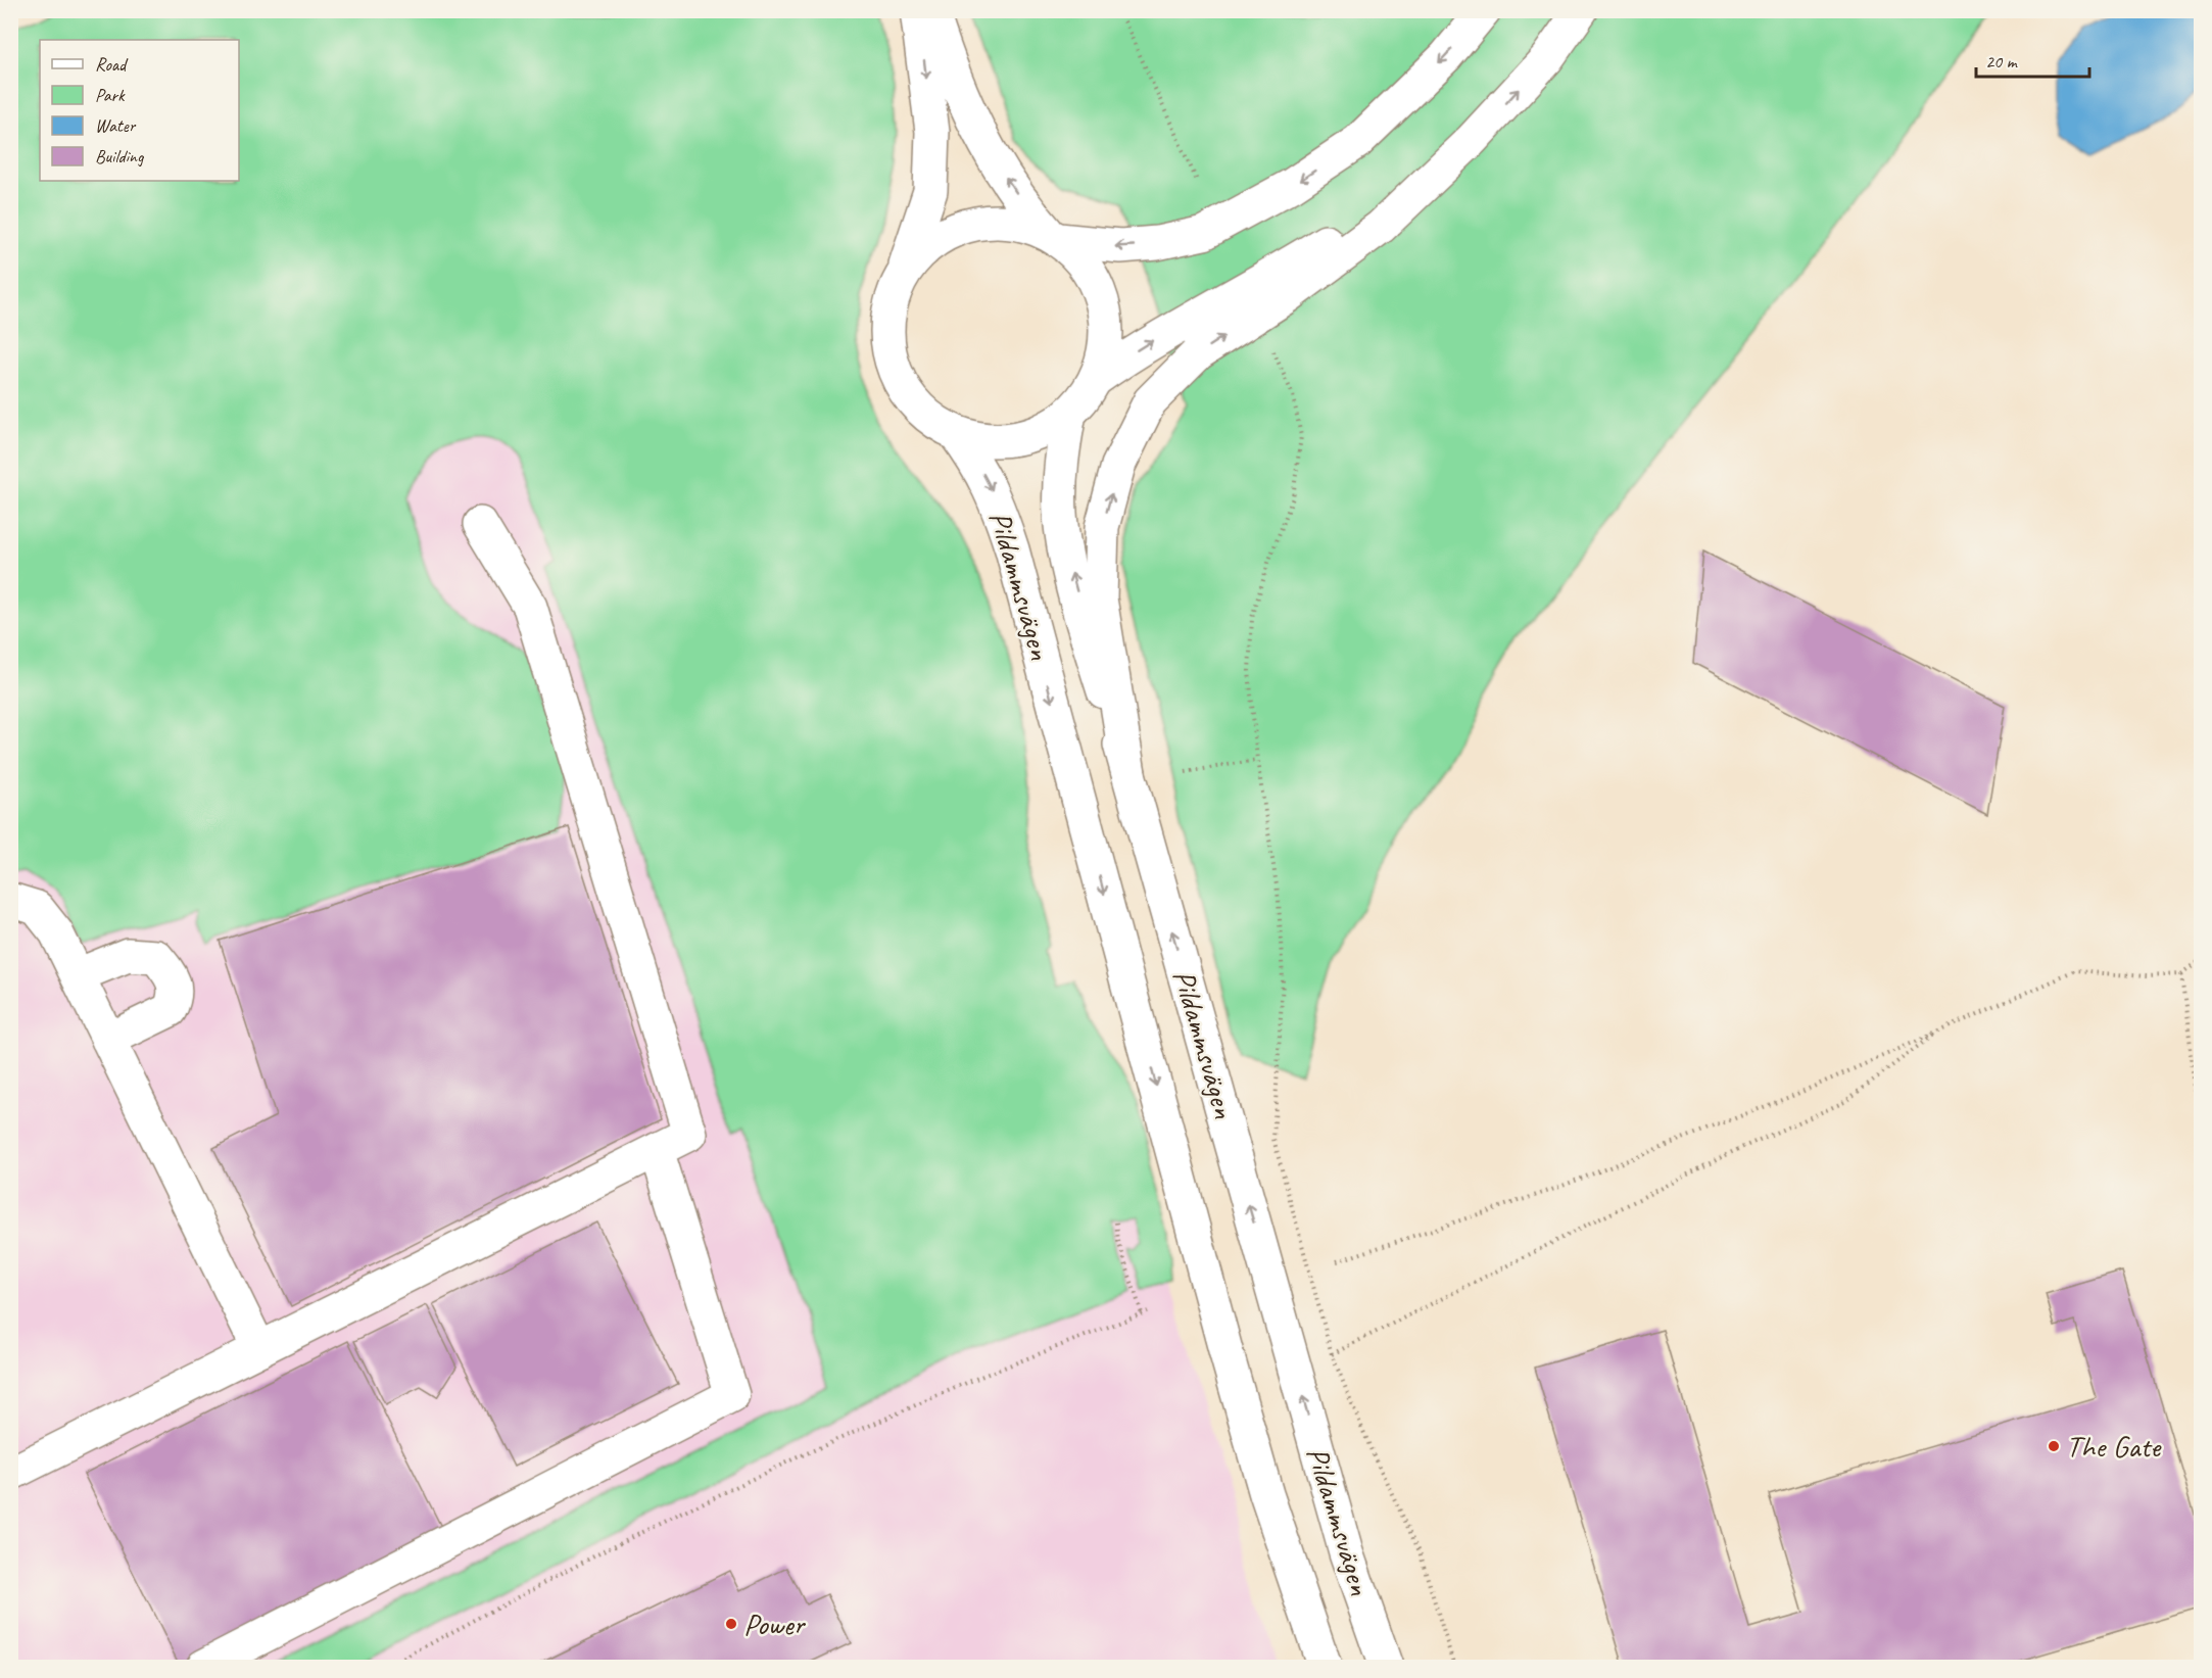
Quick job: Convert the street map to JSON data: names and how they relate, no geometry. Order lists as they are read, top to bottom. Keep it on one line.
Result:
{"streets":{"main road":["Pildammsvägen"]},"places":["The Gate","Power"],"legend":["Road","Park","Water","Building"],"scale_bar":"20 m"}
